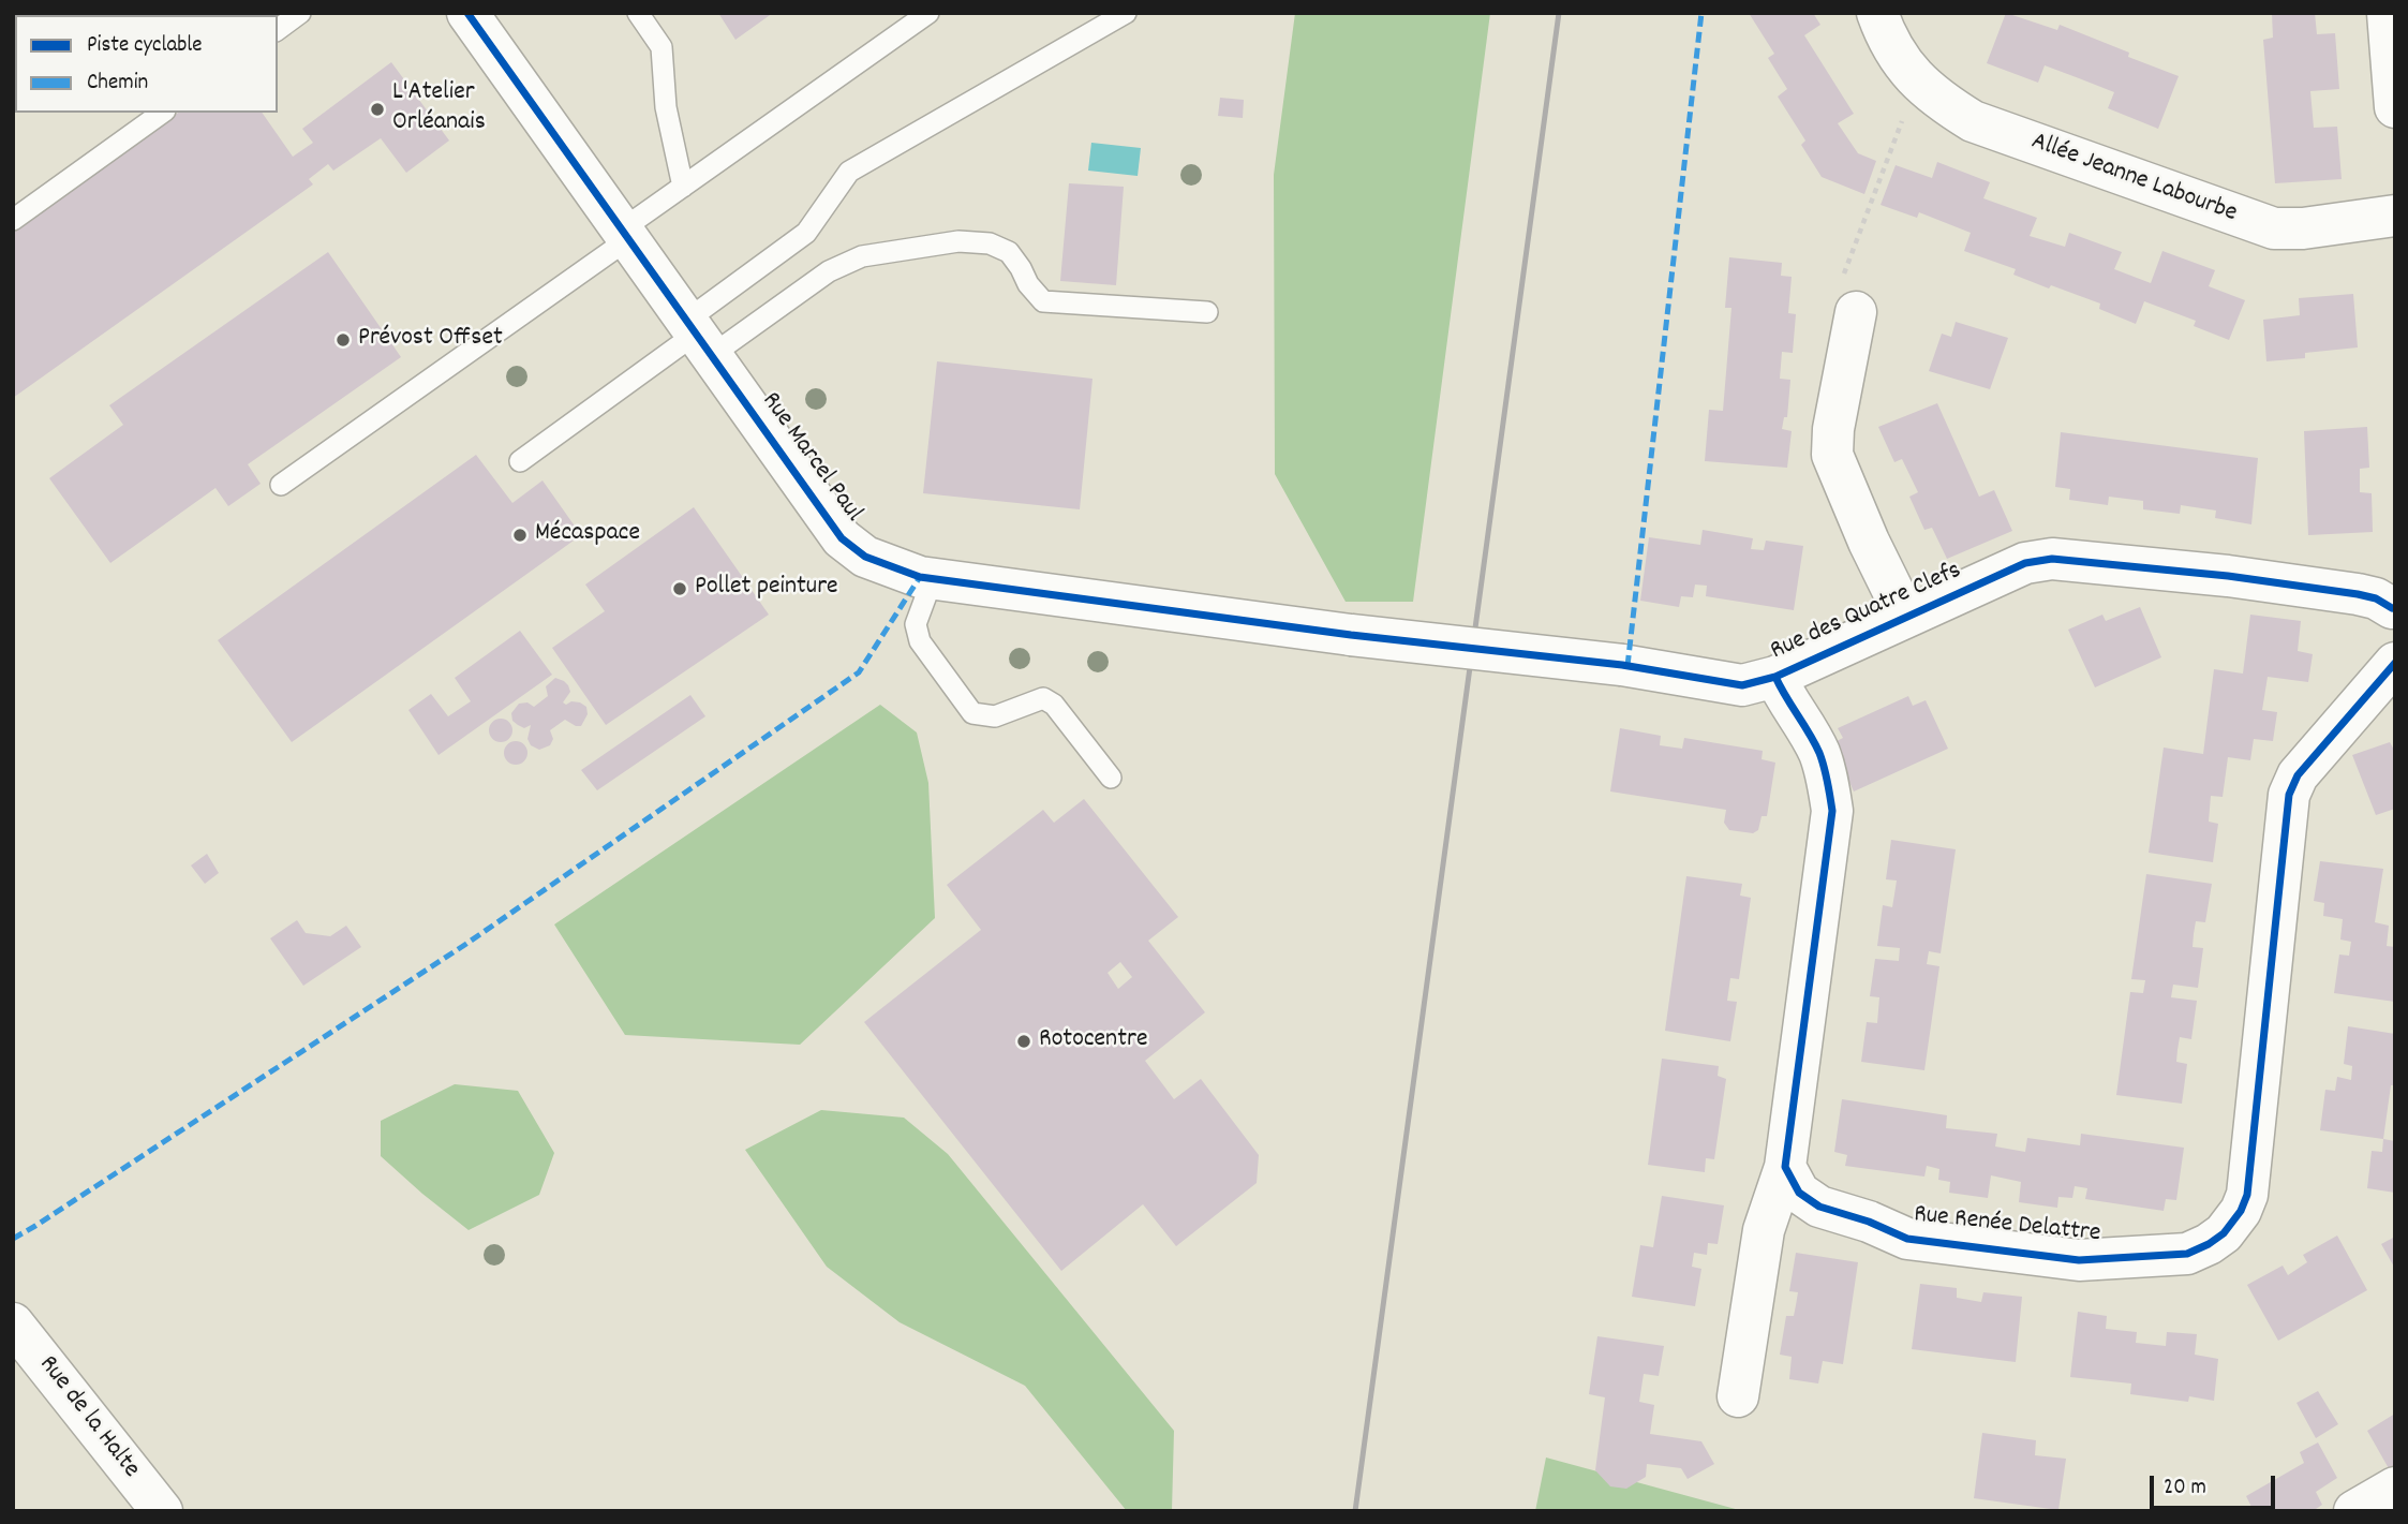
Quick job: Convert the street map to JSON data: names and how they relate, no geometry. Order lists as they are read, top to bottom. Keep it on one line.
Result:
{"streets":{"street":["Allée Jeanne Labourbe","Rue Marcel Paul","Rue des Quatre Clefs","Rue Renée Delattre","Rue de la Halte"]},"crossings":[["Rue Marcel Paul","Rue des Quatre Clefs"]],"places":["L'Atelier Orléanais","Prévost Offset","Mécaspace","Pollet peinture","Rotocentre"],"legend":["Piste cyclable","Chemin"],"scale_bar":"20 m"}
